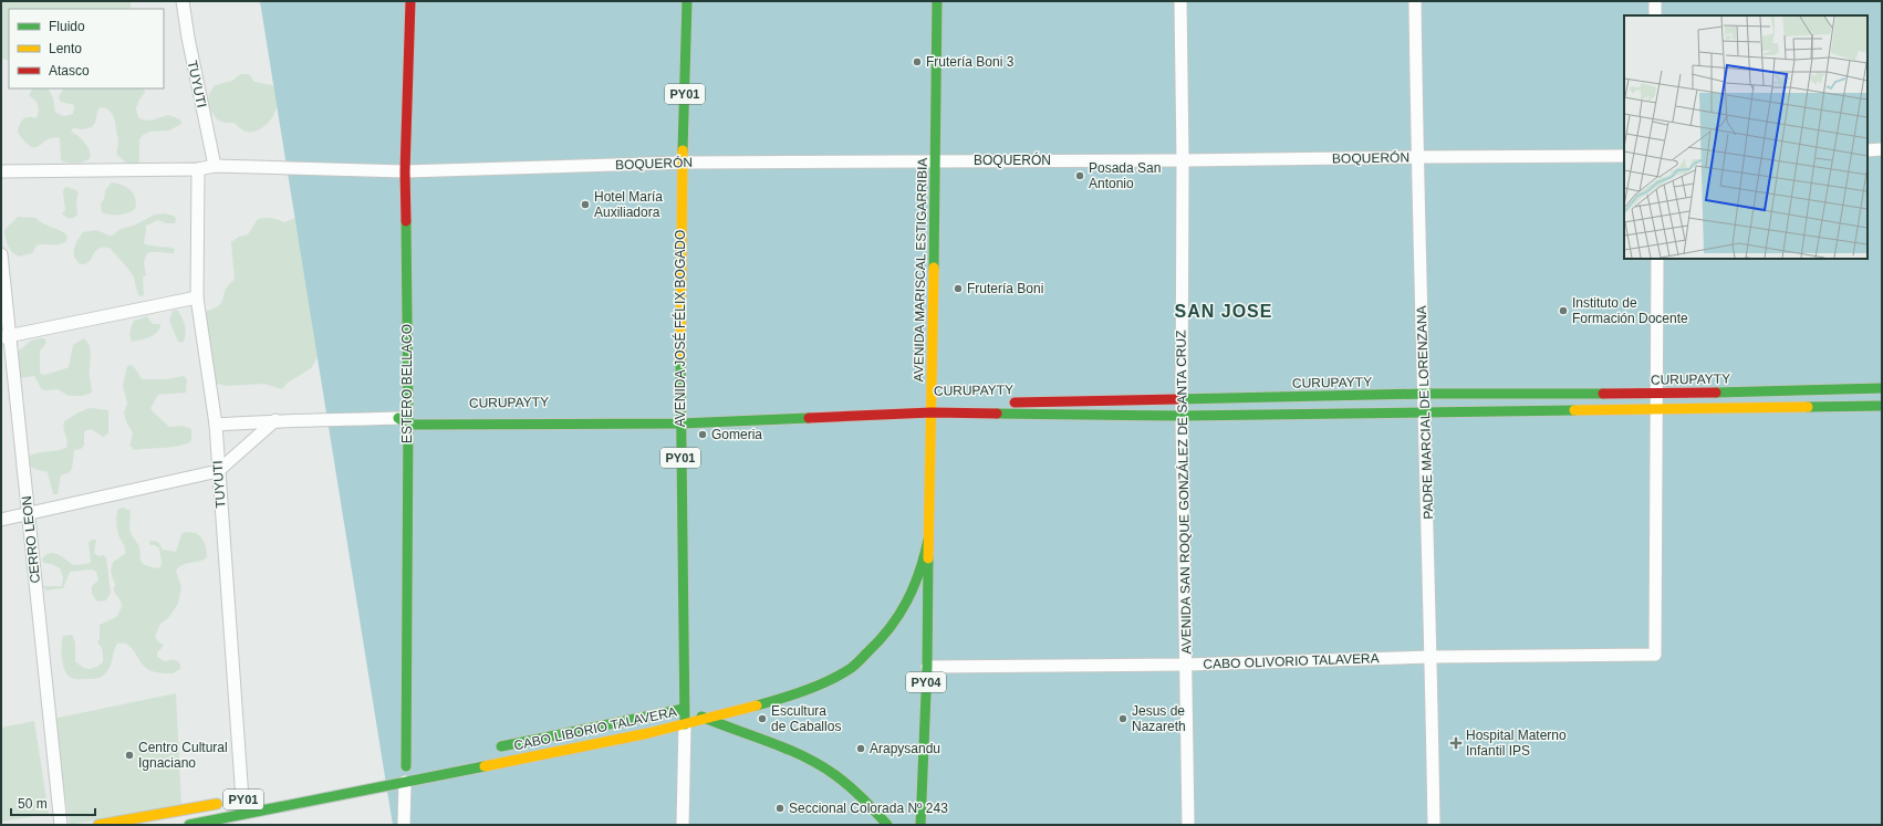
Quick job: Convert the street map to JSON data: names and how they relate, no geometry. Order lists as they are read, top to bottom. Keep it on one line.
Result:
{"streets":{"main road":["PY01","AVENIDA MARISCAL ESTIGARRIBIA","AVENIDA JOSÉ FÉLIX BOGADO","CURUPAYTY","ESTERO BELLACO","PY04","CABO LIBORIO TALAVERA"],"street":["TUYUTI","BOQUERÓN","PADRE MARCIAL DE LORENZANA","AVENIDA SAN ROQUE GONZÁLEZ DE SANTA CRUZ","CERRO LEON","CABO OLIVORIO TALAVERA"]},"crossings":[["TUYUTI","PY01"],["TUYUTI","BOQUERÓN"],["PY01","AVENIDA JOSÉ FÉLIX BOGADO"],["PY01","CABO LIBORIO TALAVERA"],["BOQUERÓN","AVENIDA MARISCAL ESTIGARRIBIA"],["BOQUERÓN","AVENIDA JOSÉ FÉLIX BOGADO"],["BOQUERÓN","ESTERO BELLACO"],["BOQUERÓN","PADRE MARCIAL DE LORENZANA"],["BOQUERÓN","AVENIDA SAN ROQUE GONZÁLEZ DE SANTA CRUZ"],["AVENIDA MARISCAL ESTIGARRIBIA","CURUPAYTY"],["AVENIDA MARISCAL ESTIGARRIBIA","PY04"],["AVENIDA MARISCAL ESTIGARRIBIA","CABO LIBORIO TALAVERA"],["AVENIDA JOSÉ FÉLIX BOGADO","CURUPAYTY"],["AVENIDA JOSÉ FÉLIX BOGADO","CABO LIBORIO TALAVERA"],["CURUPAYTY","ESTERO BELLACO"],["CURUPAYTY","PADRE MARCIAL DE LORENZANA"],["CURUPAYTY","AVENIDA SAN ROQUE GONZÁLEZ DE SANTA CRUZ"],["CURUPAYTY","CABO OLIVORIO TALAVERA"],["PADRE MARCIAL DE LORENZANA","CABO OLIVORIO TALAVERA"],["AVENIDA SAN ROQUE GONZÁLEZ DE SANTA CRUZ","CABO OLIVORIO TALAVERA"],["CABO OLIVORIO TALAVERA","PY04"],["PY04","CABO LIBORIO TALAVERA"]],"districts":["SAN JOSE"],"places":{"other":["Frutería Boni 3","Posada San Antonio","Hotel María Auxiliadora","Frutería Boni","Instituto de Formación Docente","Gomeria","Escultura de Caballos","Jesus de Nazareth","Arapysandu","Centro Cultural Ignaciano","Seccional Colorada Nº 243"],"health":["Hospital Materno Infantil IPS"]},"legend":["Fluido","Lento","Atasco"],"scale_bar":"50 m"}
